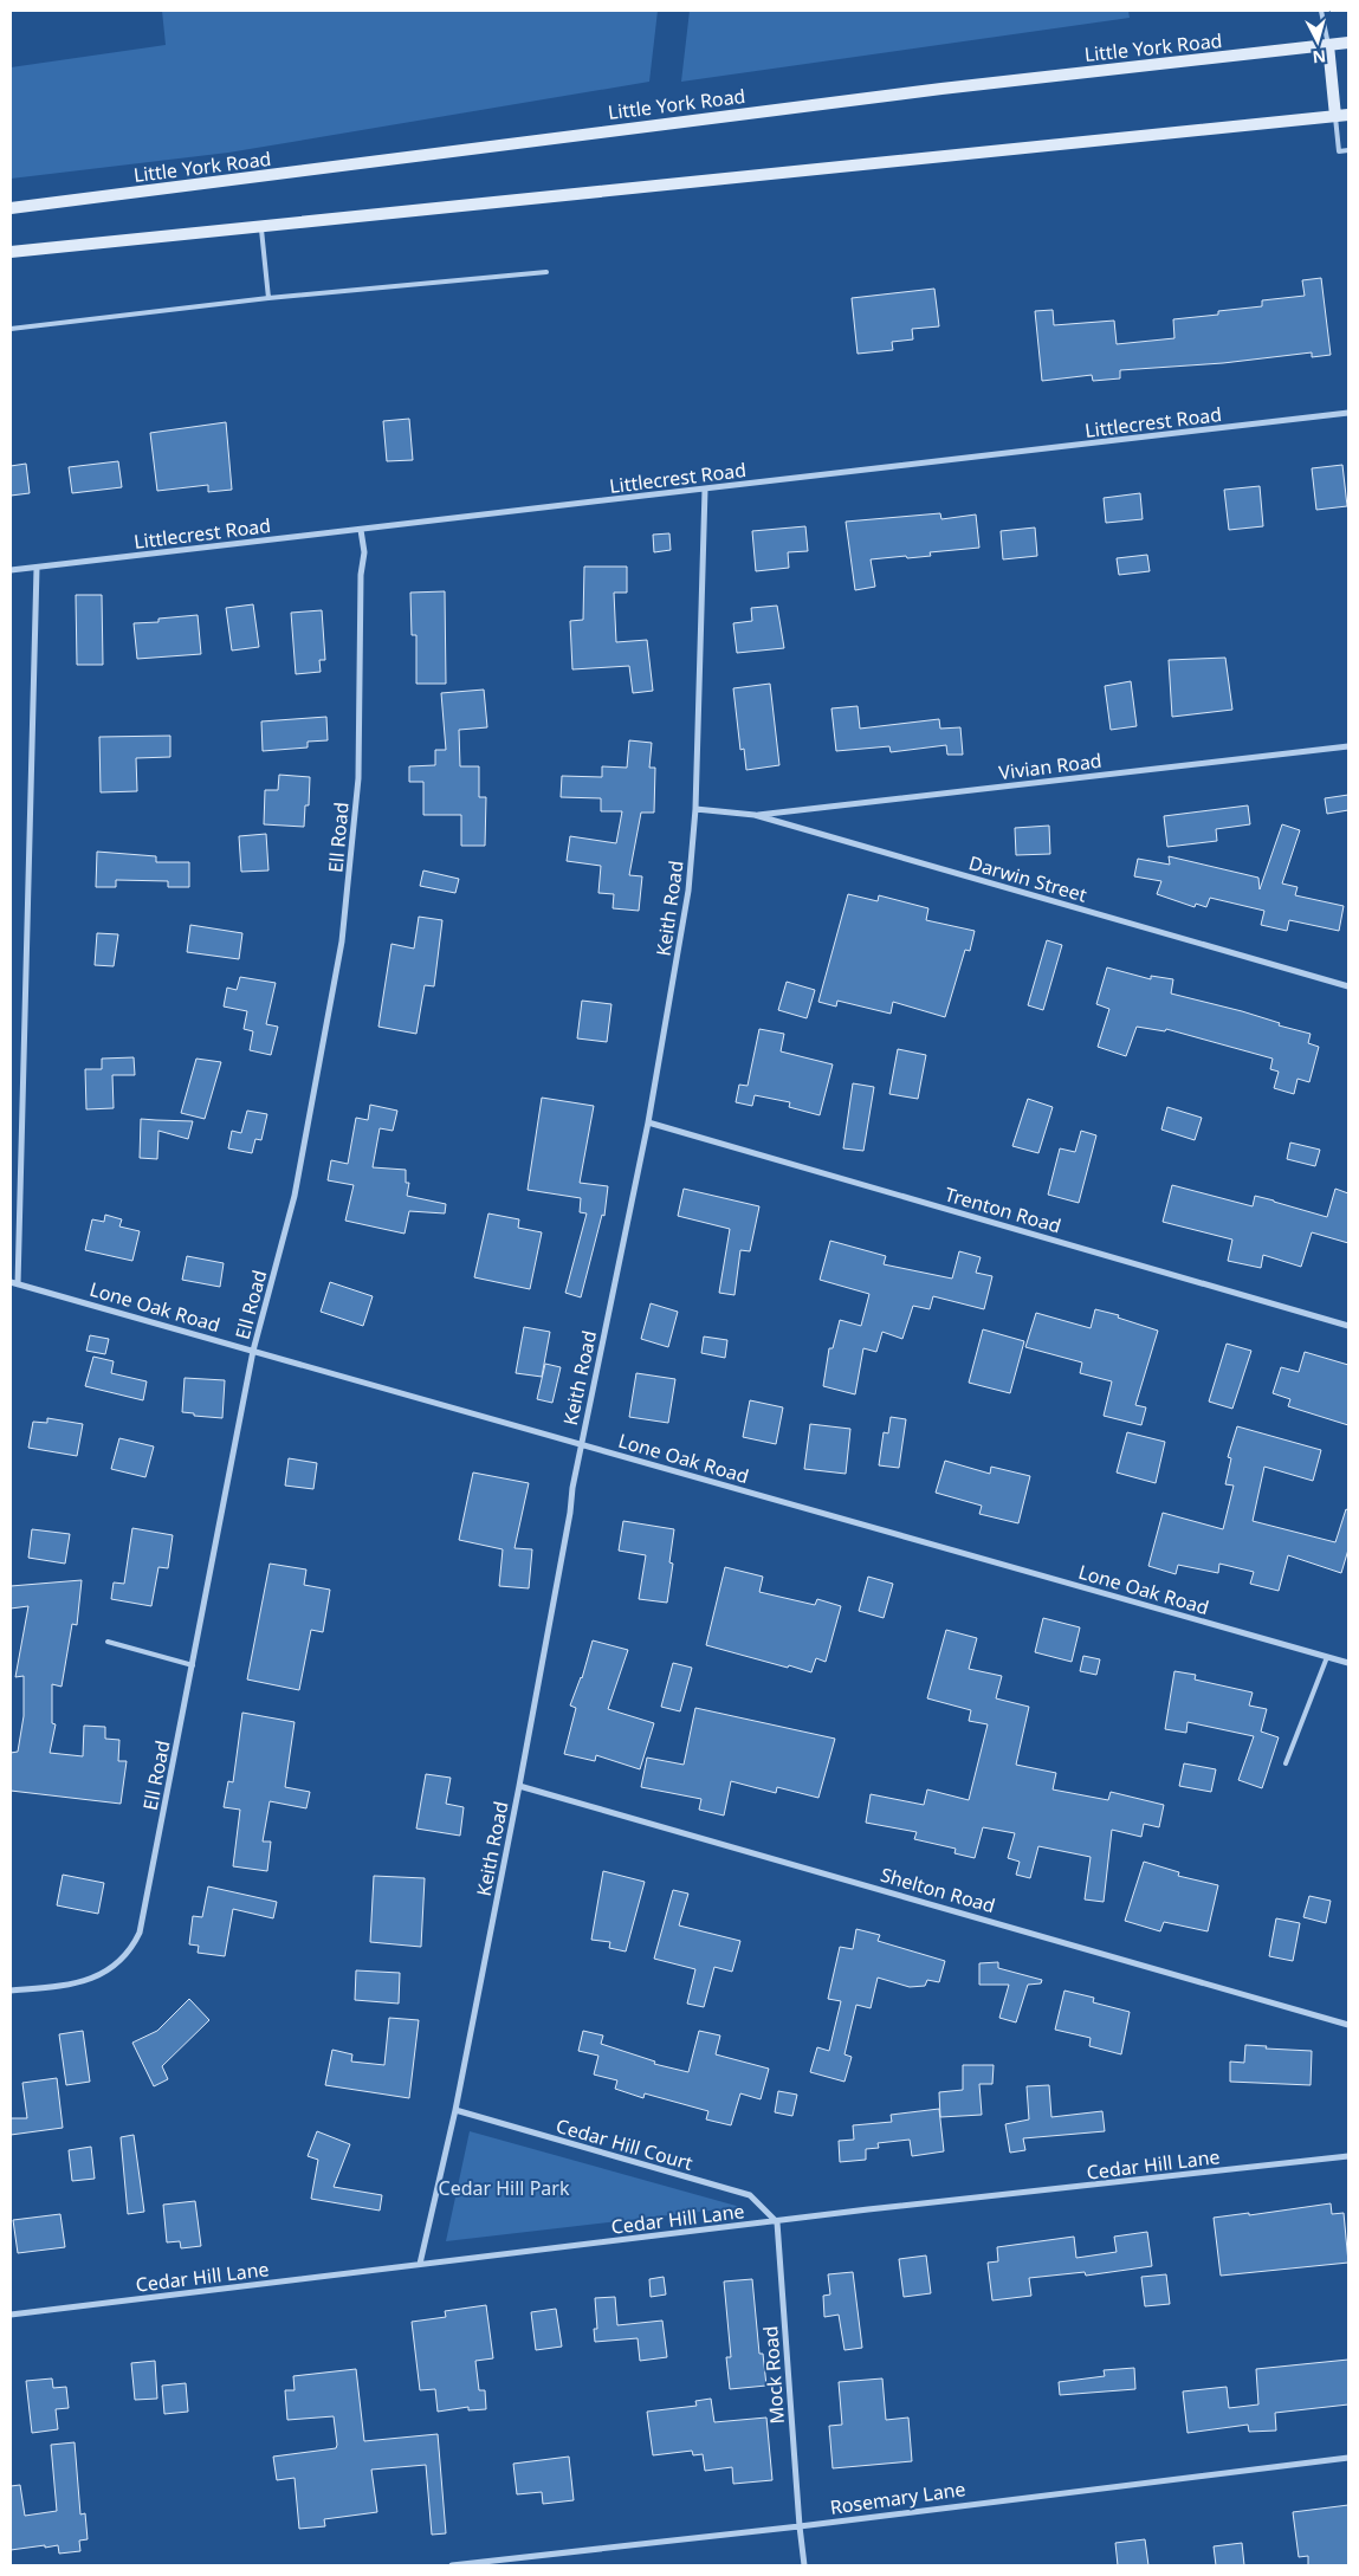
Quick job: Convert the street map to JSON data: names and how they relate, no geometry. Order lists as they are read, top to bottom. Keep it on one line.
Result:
{"streets":{"main road":["Little York Road"],"street":["Littlecrest Road","Vivian Road","Ell Road","Darwin Street","Keith Road","Trenton Road","Lone Oak Road","Shelton Road","Cedar Hill Court","Cedar Hill Lane","Mock Road","Rosemary Lane"]},"crossings":[["Littlecrest Road","Ell Road"],["Littlecrest Road","Keith Road"],["Vivian Road","Darwin Street"],["Ell Road","Lone Oak Road"],["Darwin Street","Keith Road"],["Keith Road","Trenton Road"],["Keith Road","Lone Oak Road"],["Keith Road","Shelton Road"],["Keith Road","Cedar Hill Court"],["Keith Road","Cedar Hill Lane"],["Cedar Hill Court","Cedar Hill Lane"],["Cedar Hill Court","Mock Road"],["Cedar Hill Lane","Mock Road"],["Mock Road","Rosemary Lane"]],"parks":["Cedar Hill Park"],"north":"bottom"}
